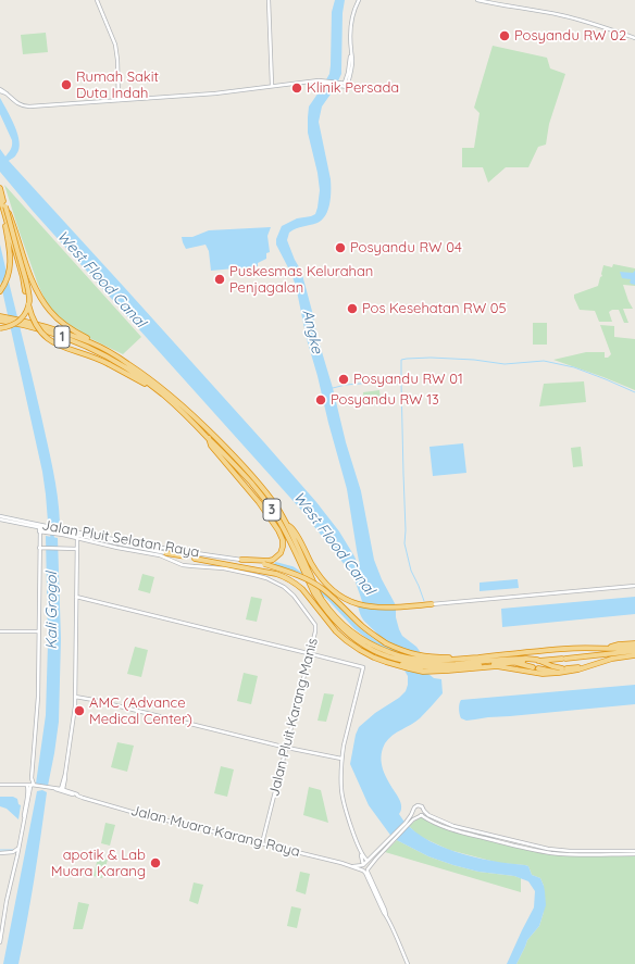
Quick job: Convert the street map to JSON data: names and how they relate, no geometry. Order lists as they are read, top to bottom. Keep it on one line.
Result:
{"streets":{"highway":["1","3"],"street":["Jalan Pluit Selatan Raya","Jalan Pluit Karang Manis","Jalan Muara Karang Raya"]},"crossings":[["1","3"],["Jalan Pluit Selatan Raya","Jalan Pluit Karang Manis"],["Jalan Pluit Karang Manis","Jalan Muara Karang Raya"]],"water":["West Flood Canal","Angke","Kali Grogol"],"places":["Posyandu RW 02","Rumah Sakit Duta Indah","Klinik Persada","Posyandu RW 04","Puskesmas Kelurahan Penjagalan","Pos Kesehatan RW 05","Posyandu RW 01","Posyandu RW 13","AMC (Advance Medical Center)","apotik & Lab Muara Karang"]}
